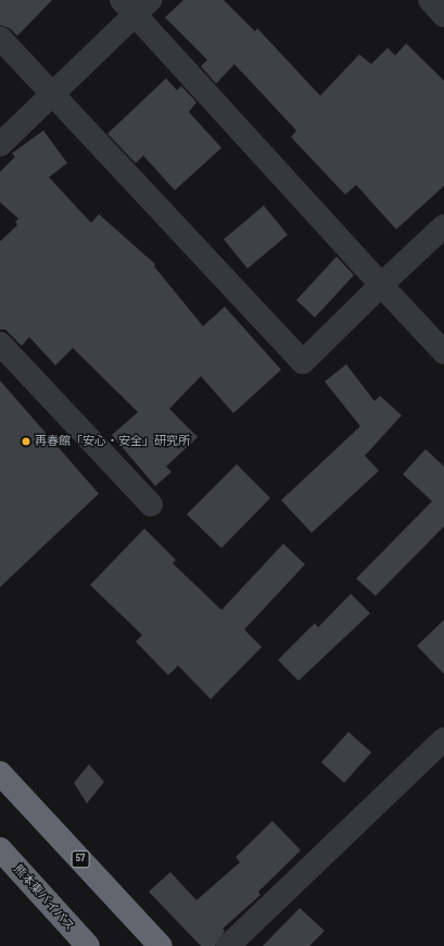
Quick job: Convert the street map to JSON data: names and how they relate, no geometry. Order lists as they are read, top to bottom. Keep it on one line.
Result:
{"streets":{"highway":["57","熊本東バイパス"]},"places":["再春館「安心・安全」研究所"]}
